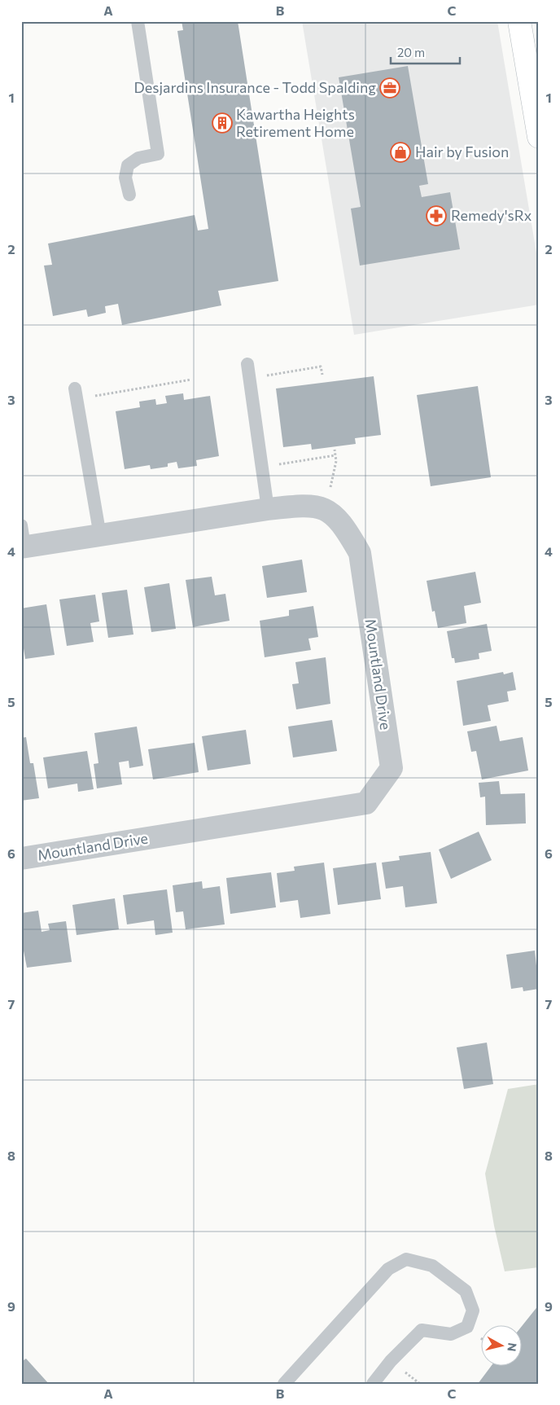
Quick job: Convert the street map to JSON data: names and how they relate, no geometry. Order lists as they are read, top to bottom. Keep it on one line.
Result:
{"streets":{"street":["Mountland Drive"]},"places":{"office":["Desjardins Insurance - Todd Spalding"],"building":["Kawartha Heights Retirement Home"],"shop":["Hair by Fusion"],"pharmacy":["Remedy'sRx"]},"scale_bar":"20 m","north":"right","grid":{"columns":["A","B","C"],"rows":["1","2","3","4","5","6","7","8","9"]}}
